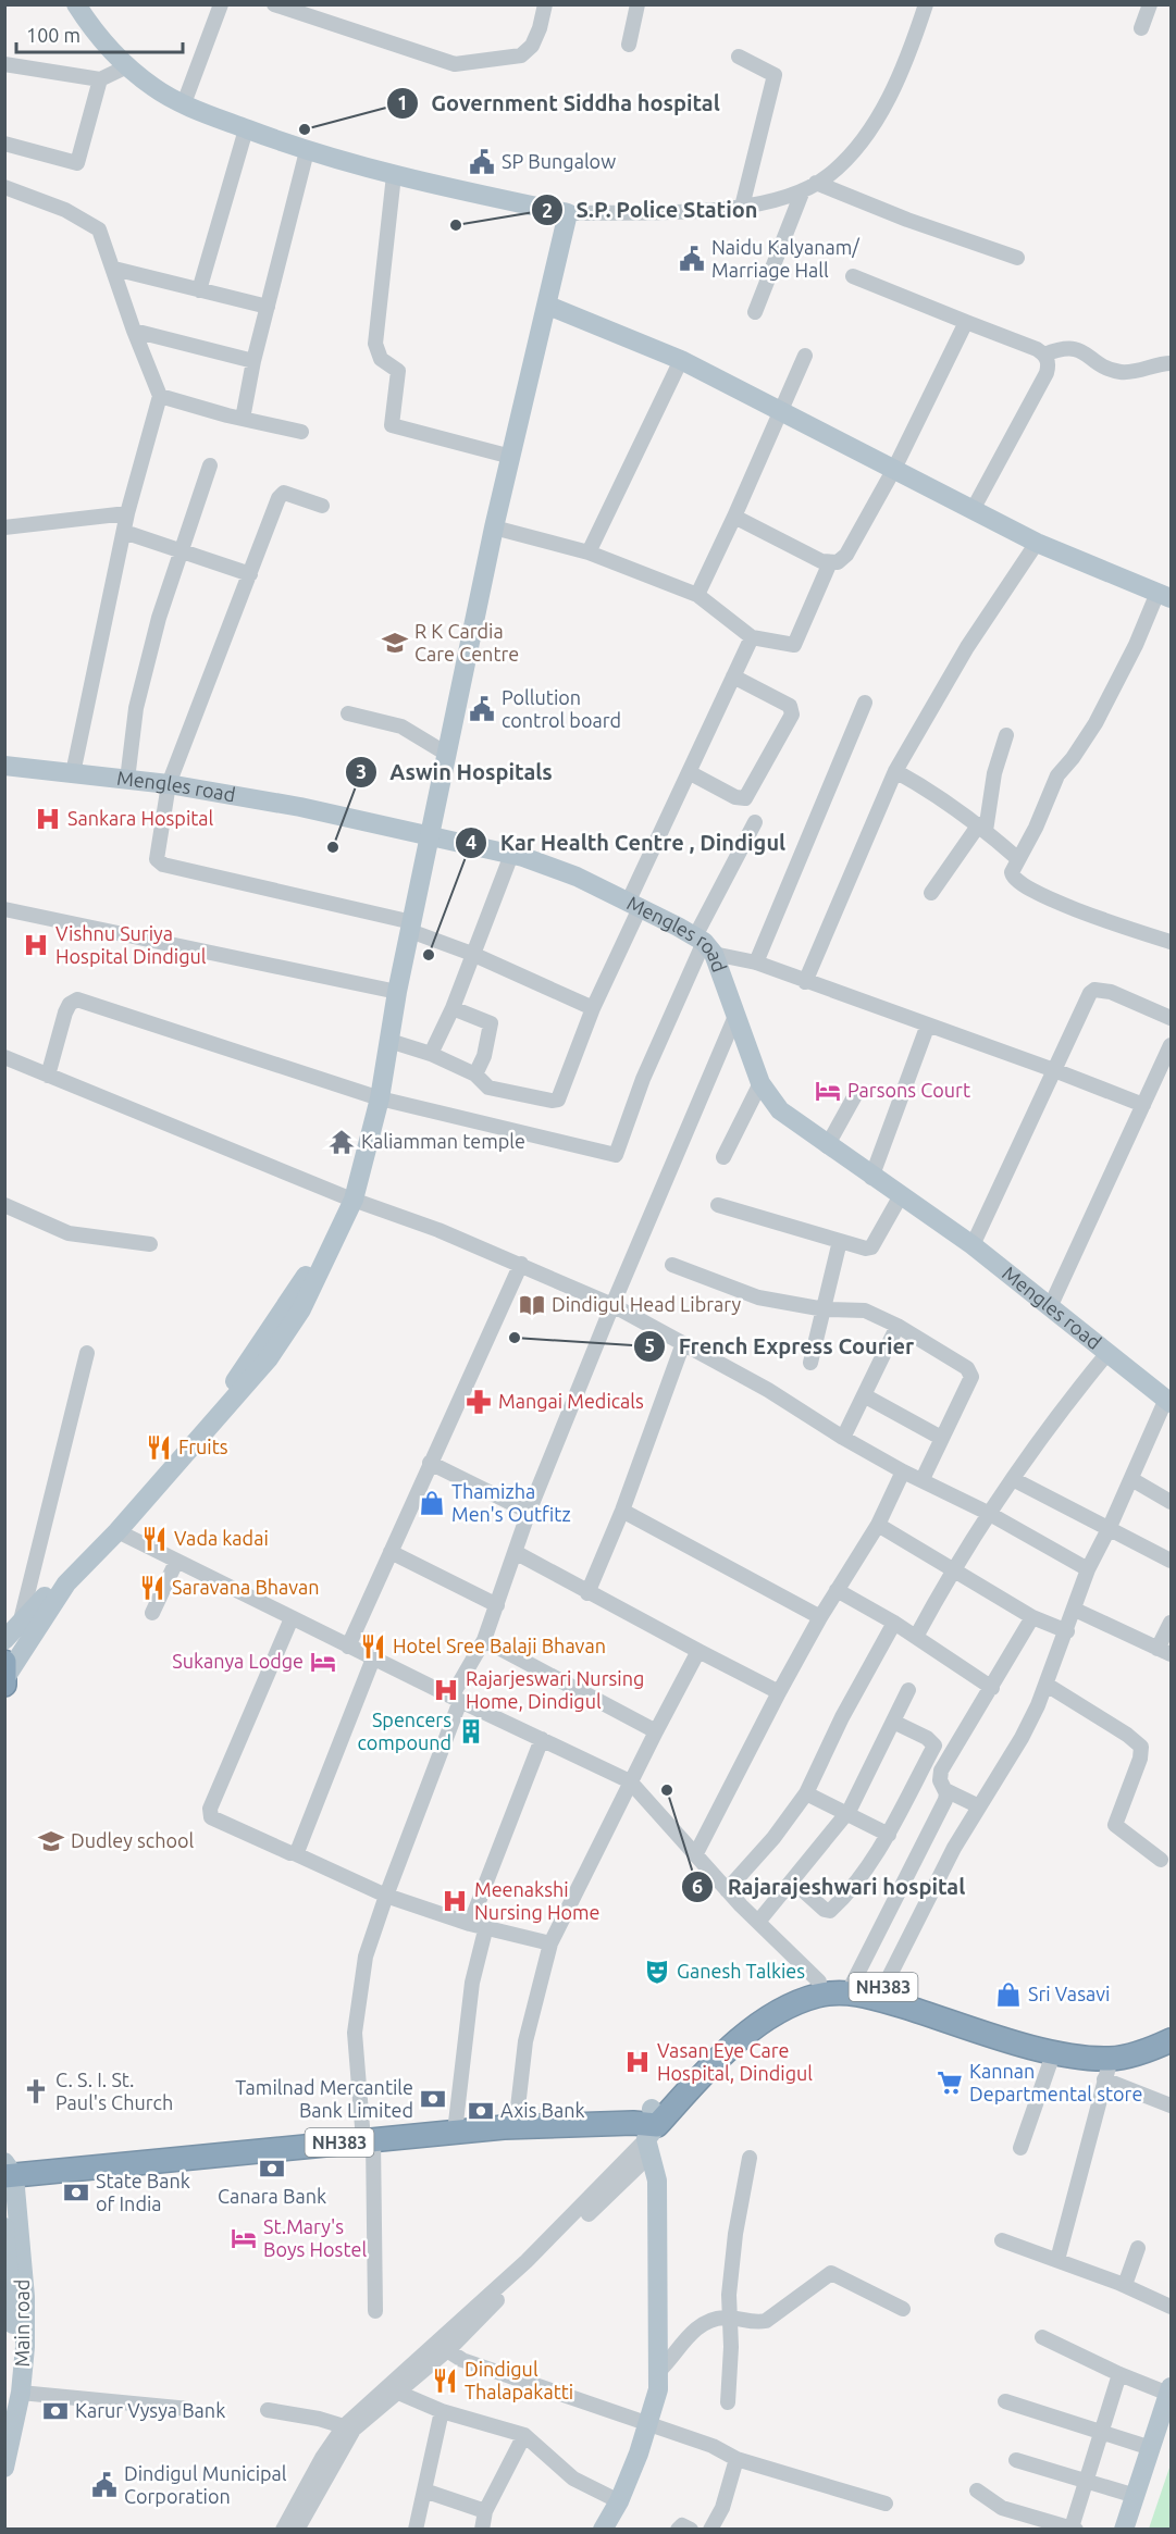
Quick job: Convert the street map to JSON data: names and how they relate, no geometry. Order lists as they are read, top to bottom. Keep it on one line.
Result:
{"streets":{"highway":["NH383"],"main road":["Mengles road","Main road"]},"crossings":[["NH383","Main road"]],"places":{"other":["Government Siddha hospital","S.P. Police Station","Aswin Hospitals","Kar Health Centre , Dindigul","French Express Courier","Rajarajeshwari hospital"],"public building":["SP Bungalow","Naidu Kalyanam/ Marriage Hall","Pollution control board","Dindigul Municipal Corporation"],"school or university":["R K Cardia Care Centre","Dudley school"],"hospital":["Sankara Hospital","Vishnu Suriya Hospital Dindigul","Rajarjeswari Nursing Home, Dindigul","Meenakshi Nursing Home","Vasan Eye Care Hospital, Dindigul"],"hotel":["Parsons Court","Sukanya Lodge","St.Mary's Boys Hostel"],"temple":["Kaliamman temple"],"library":["Dindigul Head Library"],"pharmacy":["Mangai Medicals"],"restaurant":["Fruits","Vada kadai","Saravana Bhavan","Hotel Sree Balaji Bhavan","Dindigul Thalapakatti"],"shop":["Thamizha Men's Outfitz","Sri Vasavi"],"building":["Spencers compound"],"theatre":["Ganesh Talkies"],"supermarket":["Kannan Departmental store"],"church":["C. S. I. St. Paul's Church"],"bank":["Tamilnad Mercantile Bank Limited","Axis Bank","Canara Bank","State Bank of India","Karur Vysya Bank"]},"scale_bar":"100 m"}
